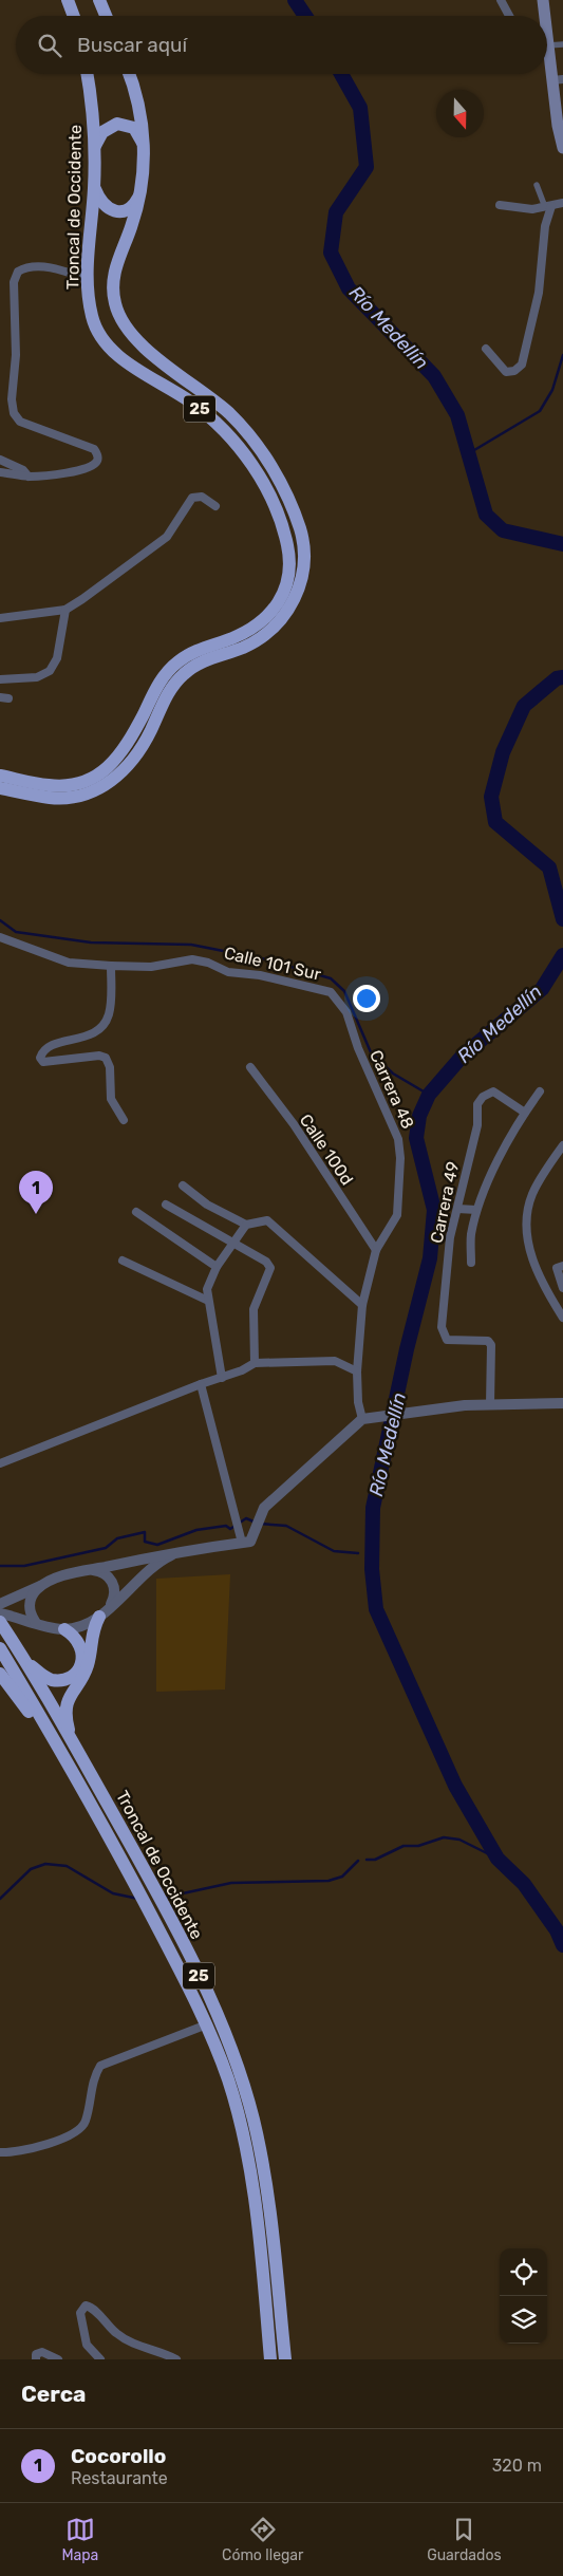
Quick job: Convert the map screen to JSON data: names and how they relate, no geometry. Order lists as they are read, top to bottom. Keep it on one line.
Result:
{"streets":{"highway":["Troncal de Occidente","25"],"street":["Calle 101 Sur","Carrera 48","Calle 100d","Carrera 49"]},"crossings":[["Troncal de Occidente","25"],["Calle 101 Sur","Carrera 48"],["Carrera 48","Calle 100d"]],"water":["Río Medellín"],"north":"bottom","page":{"search":"Buscar aquí","pins":"1","heading":"Cerca","list":[{"mark":"1","name":"Cocorollo","note":"Restaurante","value":"320 m"}],"nav":["Mapa","Cómo llegar","Guardados"]}}
